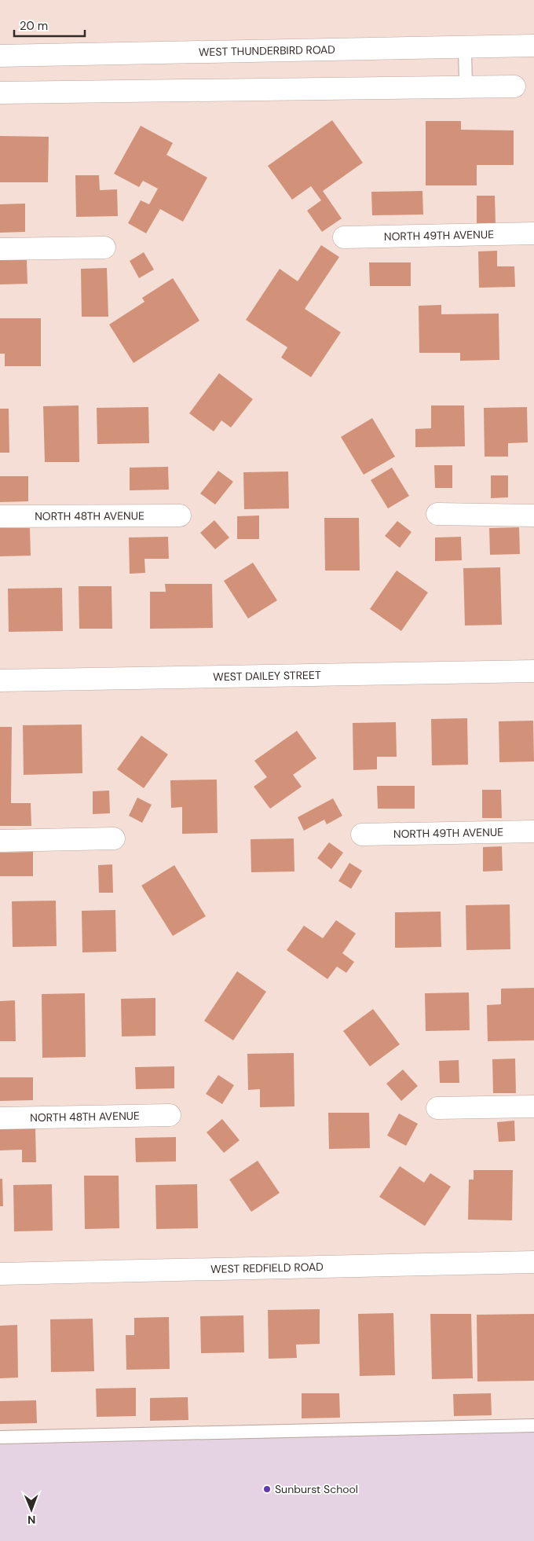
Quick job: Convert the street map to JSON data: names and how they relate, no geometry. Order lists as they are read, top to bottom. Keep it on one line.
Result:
{"streets":{"street":["WEST THUNDERBIRD ROAD","NORTH 49TH AVENUE","NORTH 48TH AVENUE","WEST DAILEY STREET","WEST REDFIELD ROAD"]},"places":["Sunburst School"],"scale_bar":"20 m","north":"bottom"}
